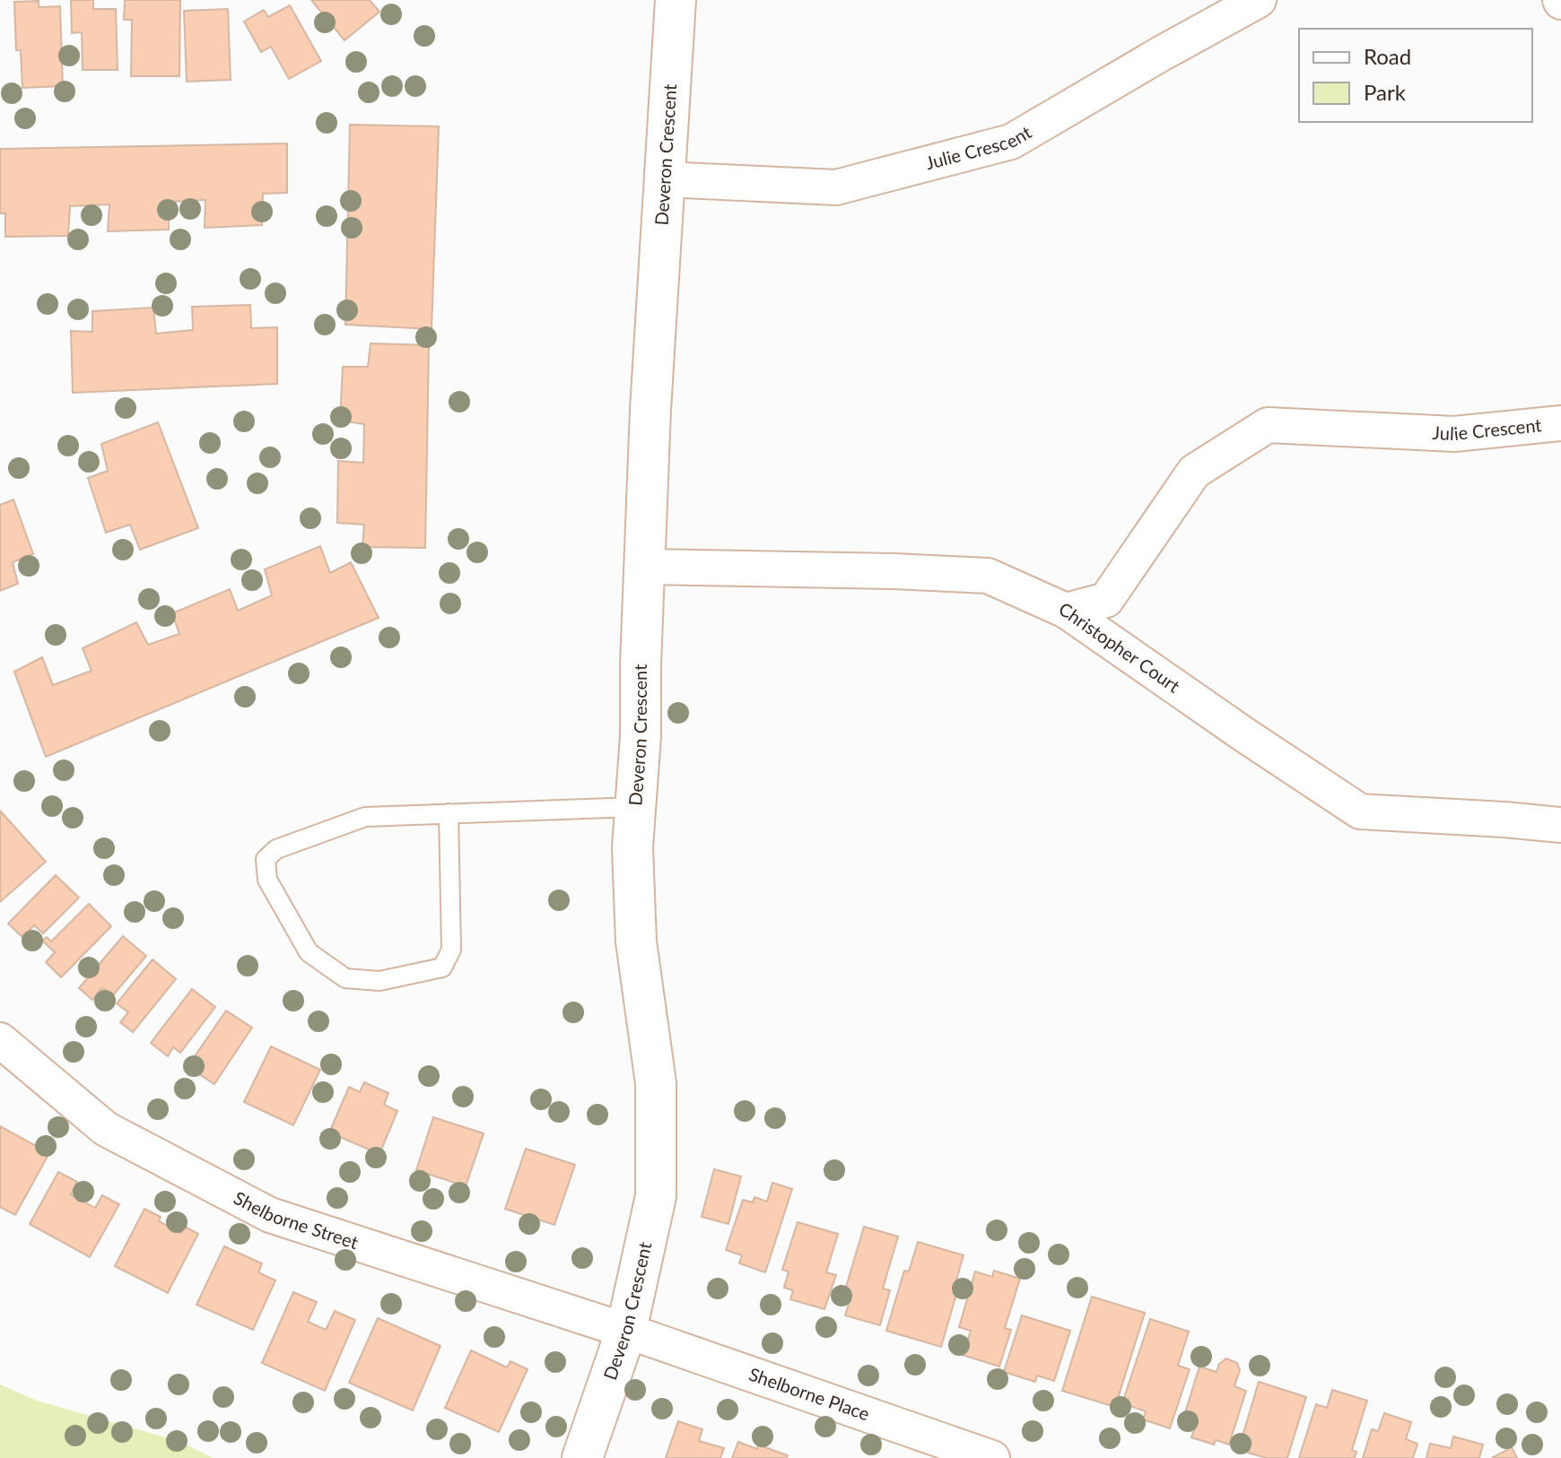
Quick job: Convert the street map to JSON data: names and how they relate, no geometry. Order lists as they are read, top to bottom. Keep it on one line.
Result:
{"streets":{"street":["Julie Crescent","Deveron Crescent","Christopher Court","Shelborne Street","Shelborne Place"]},"crossings":[["Julie Crescent","Deveron Crescent"],["Julie Crescent","Christopher Court"],["Deveron Crescent","Christopher Court"],["Deveron Crescent","Shelborne Street"],["Deveron Crescent","Shelborne Place"],["Shelborne Street","Shelborne Place"]],"legend":["Road","Park"]}
